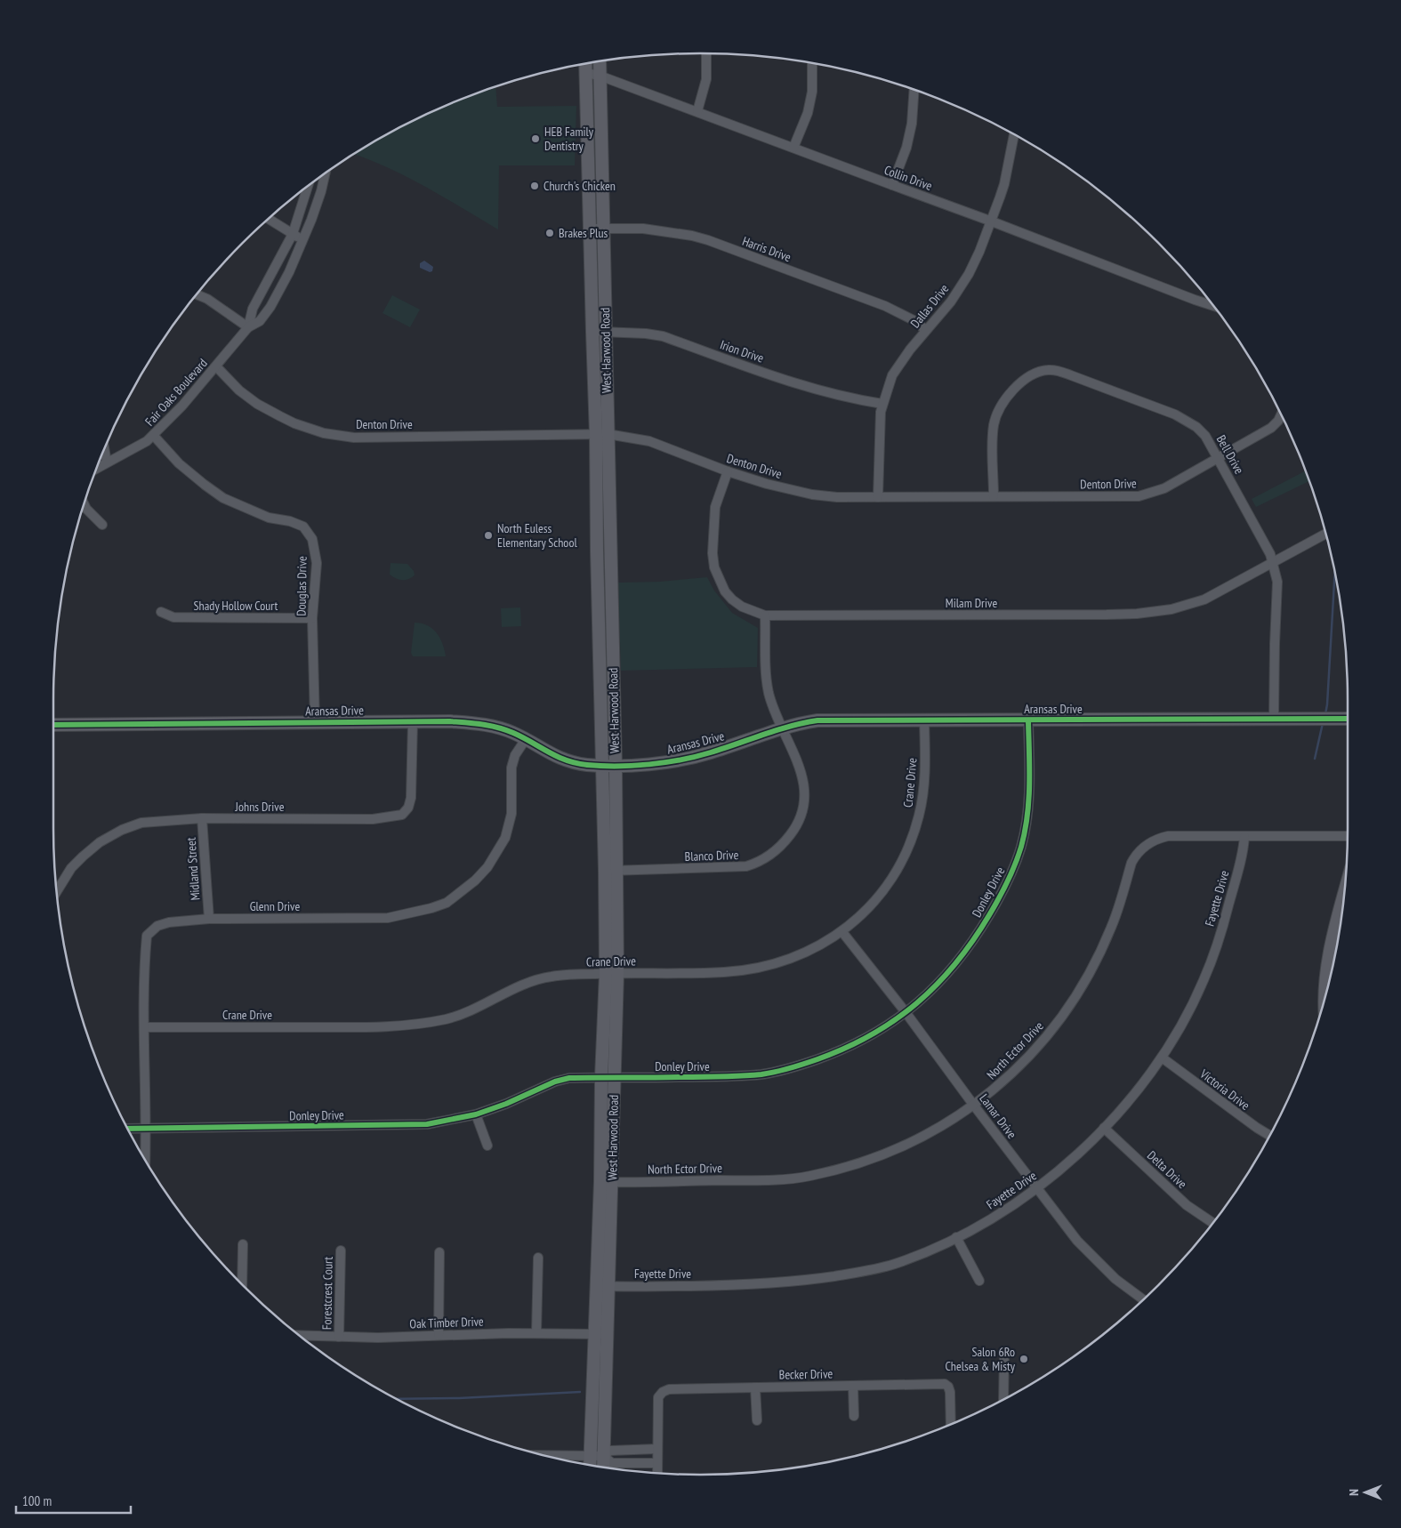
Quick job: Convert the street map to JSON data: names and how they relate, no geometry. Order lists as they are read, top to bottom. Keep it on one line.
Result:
{"streets":{"main road":["West Harwood Road","Aransas Drive"],"street":["Collin Drive","Harris Drive","Dallas Drive","Irion Drive","Fair Oaks Boulevard","Denton Drive","Bell Drive","Douglas Drive","Milam Drive","Shady Hollow Court","Crane Drive","Johns Drive","Blanco Drive","Midland Street","Donley Drive","Fayette Drive","Glenn Drive","North Ector Drive","Victoria Drive","Lamar Drive","Delta Drive","Forestcrest Court","Oak Timber Drive","Becker Drive"]},"crossings":[["Collin Drive","Dallas Drive"],["Collin Drive","West Harwood Road"],["Harris Drive","Dallas Drive"],["Harris Drive","West Harwood Road"],["Dallas Drive","Irion Drive"],["Dallas Drive","Denton Drive"],["West Harwood Road","Irion Drive"],["West Harwood Road","Denton Drive"],["West Harwood Road","Aransas Drive"],["West Harwood Road","Crane Drive"],["West Harwood Road","Blanco Drive"],["West Harwood Road","Donley Drive"],["West Harwood Road","Fayette Drive"],["West Harwood Road","North Ector Drive"],["West Harwood Road","Oak Timber Drive"],["Fair Oaks Boulevard","Denton Drive"],["Fair Oaks Boulevard","Douglas Drive"],["Denton Drive","Bell Drive"],["Denton Drive","Milam Drive"],["Bell Drive","Milam Drive"],["Bell Drive","Aransas Drive"],["Douglas Drive","Shady Hollow Court"],["Douglas Drive","Aransas Drive"],["Milam Drive","Blanco Drive"],["Aransas Drive","Crane Drive"],["Aransas Drive","Johns Drive"],["Aransas Drive","Blanco Drive"],["Aransas Drive","Donley Drive"],["Aransas Drive","Glenn Drive"],["Crane Drive","Glenn Drive"],["Crane Drive","Lamar Drive"],["Johns Drive","Midland Street"],["Midland Street","Glenn Drive"],["Donley Drive","Glenn Drive"],["Donley Drive","Lamar Drive"],["Fayette Drive","North Ector Drive"],["Fayette Drive","Victoria Drive"],["Fayette Drive","Lamar Drive"],["Fayette Drive","Delta Drive"],["North Ector Drive","Lamar Drive"],["Forestcrest Court","Oak Timber Drive"]],"places":["HEB Family Dentistry","Church's Chicken","Brakes Plus","North Euless Elementary School","Salon 6Ro Chelsea & Misty"],"scale_bar":"100 m","north":"left"}
